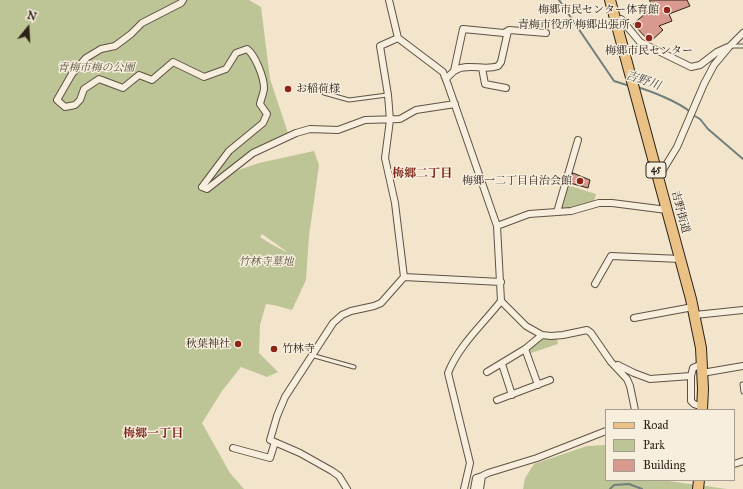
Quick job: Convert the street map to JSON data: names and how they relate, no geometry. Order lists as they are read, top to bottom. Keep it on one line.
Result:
{"streets":{"main road":["45","吉野街道"]},"districts":["梅郷二丁目","梅郷一丁目"],"water":["吉野川"],"parks":["青梅市梅の公園","竹林寺墓地"],"places":["梅郷市民センター体育館","青梅市役所 梅郷出張所","梅郷市民センター","お稲荷様","梅郷一二丁目自治会館","秋葉神社","竹林寺"],"legend":["Road","Park","Building"],"north":"top"}
